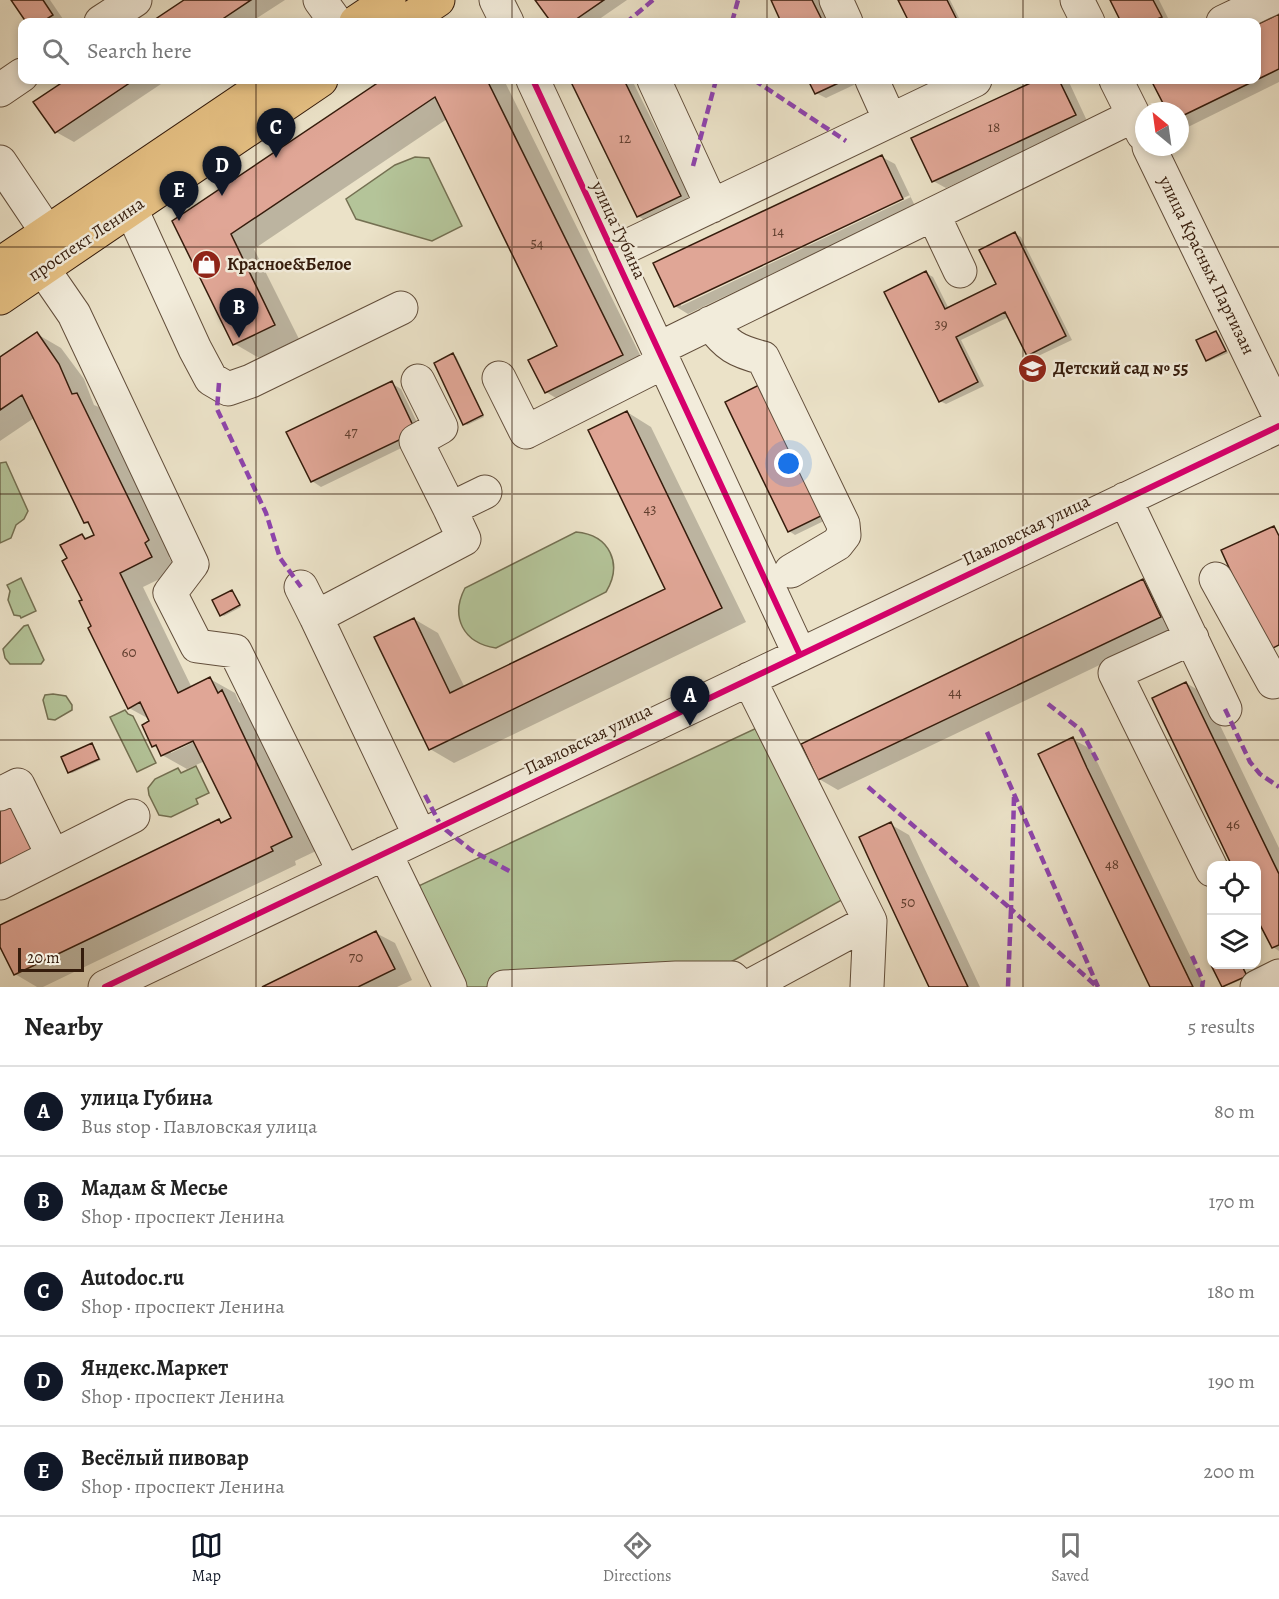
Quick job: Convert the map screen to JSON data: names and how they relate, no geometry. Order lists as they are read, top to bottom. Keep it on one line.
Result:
{"streets":{"main road":["проспект Ленина"],"street":["улица Губина","улица Красных Партизан","Павловская улица"]},"crossings":[["улица Губина","Павловская улица"]],"places":{"shop":["Красное&Белое"],"school or university":["Детский сад № 55"]},"house_numbers":["18","12","14","54","39","47","43","60","44","46","48","50","70"],"scale_bar":"20 m","north":"top left","page":{"search":"Search here","pins":["C","D","E","B","A"],"scale":"20 m","heading":["Nearby","5 results"],"list":[{"mark":"A","name":"улица Губина","note":"Bus stop · Павловская улица","value":"80 m"},{"mark":"B","name":"Мадам & Месье","note":"Shop · проспект Ленина","value":"170 m"},{"mark":"C","name":"Autodoc.ru","note":"Shop · проспект Ленина","value":"180 m"},{"mark":"D","name":"Яндекс.Маркет","note":"Shop · проспект Ленина","value":"190 m"},{"mark":"E","name":"Весёлый пивовар","note":"Shop · проспект Ленина","value":"200 m"}],"nav":["Map","Directions","Saved"]}}
